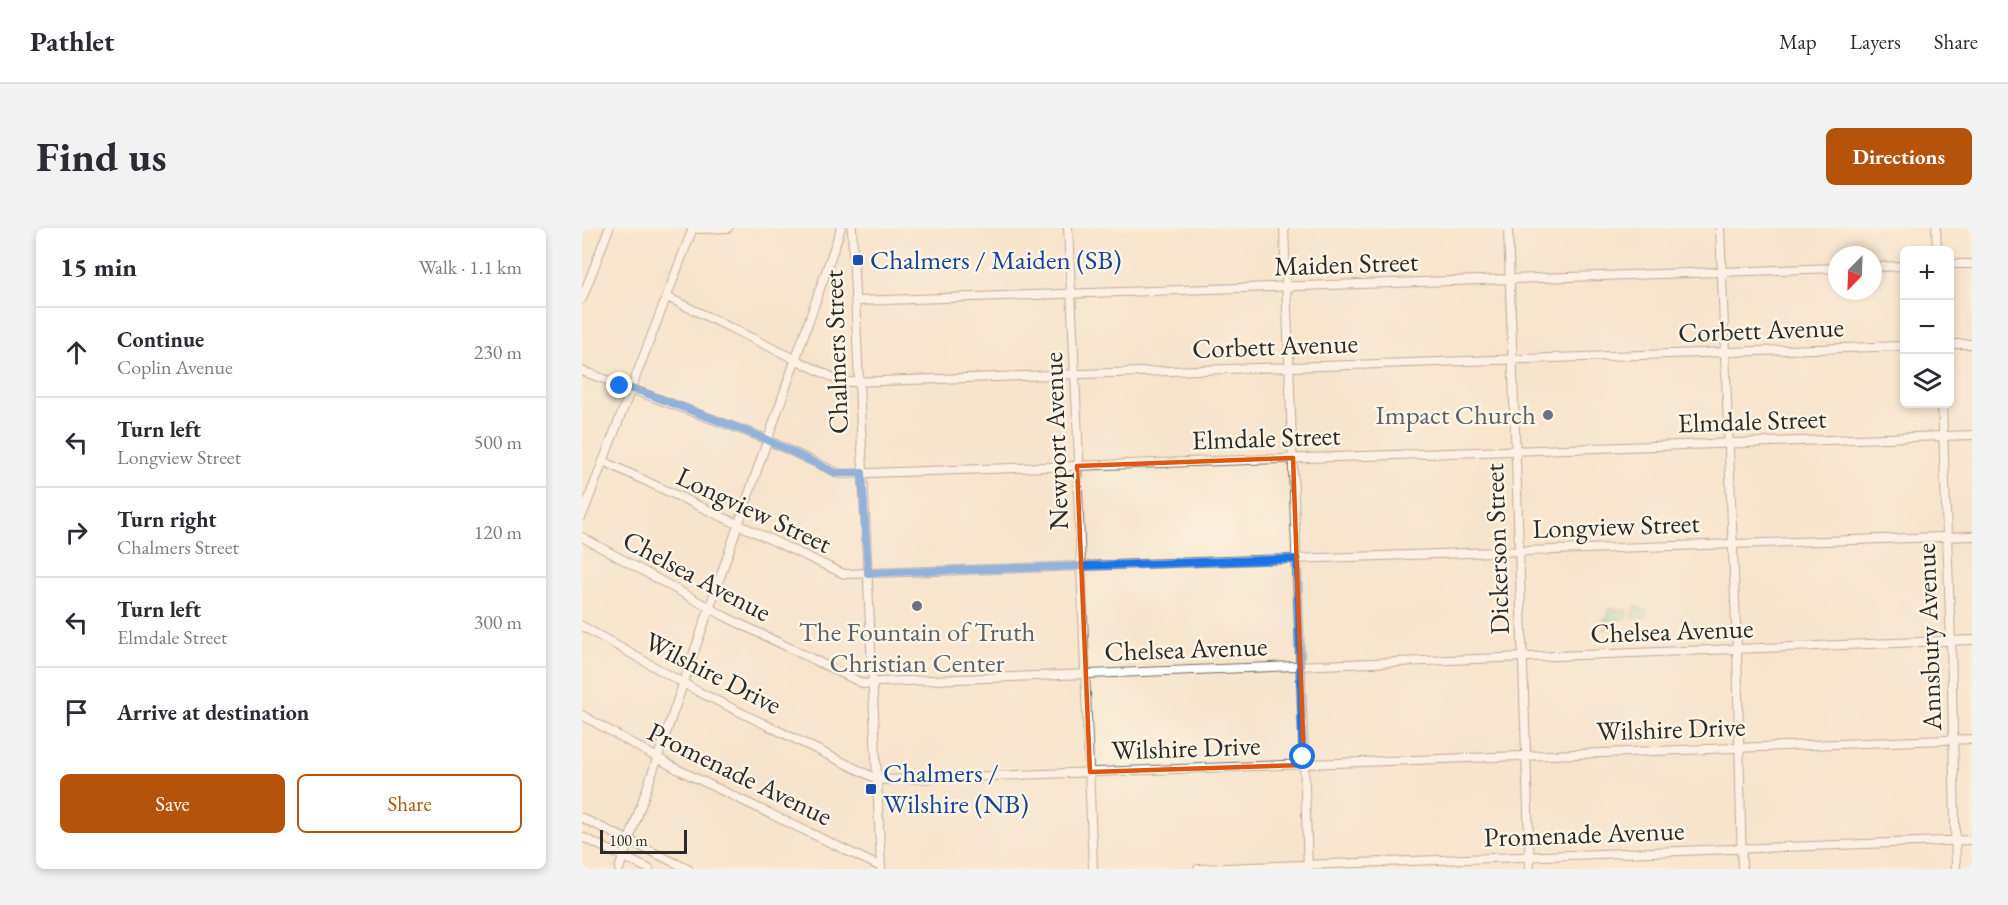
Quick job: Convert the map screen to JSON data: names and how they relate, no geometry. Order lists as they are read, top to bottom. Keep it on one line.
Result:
{"streets":{"street":["Maiden Street","Corbett Avenue","Chalmers Street","Elmdale Street","Newport Avenue","Longview Street","Dickerson Street","Chelsea Avenue","Annsbury Avenue","Wilshire Drive","Promenade Avenue"]},"crossings":[["Maiden Street","Chalmers Street"],["Maiden Street","Newport Avenue"],["Maiden Street","Dickerson Street"],["Corbett Avenue","Chalmers Street"],["Corbett Avenue","Newport Avenue"],["Corbett Avenue","Dickerson Street"],["Chalmers Street","Elmdale Street"],["Chalmers Street","Longview Street"],["Chalmers Street","Chelsea Avenue"],["Chalmers Street","Wilshire Drive"],["Chalmers Street","Promenade Avenue"],["Elmdale Street","Newport Avenue"],["Elmdale Street","Dickerson Street"],["Elmdale Street","Annsbury Avenue"],["Newport Avenue","Longview Street"],["Newport Avenue","Chelsea Avenue"],["Newport Avenue","Wilshire Drive"],["Longview Street","Dickerson Street"],["Longview Street","Annsbury Avenue"],["Dickerson Street","Chelsea Avenue"],["Dickerson Street","Wilshire Drive"],["Dickerson Street","Promenade Avenue"],["Chelsea Avenue","Annsbury Avenue"],["Annsbury Avenue","Wilshire Drive"],["Annsbury Avenue","Promenade Avenue"]],"places":{"transit":["Chalmers / Maiden (SB)","Chalmers / Wilshire (NB)"],"other":["Impact Church","The Fountain of Truth Christian Center"]},"scale_bar":"100 m","north":"bottom left","page":{"header":"Pathlet","nav":["Map","Layers","Share"],"buttons":["Directions",["Save","Share"]],"title":"Find us","heading":["15 min","Walk · 1.1 km"],"map_buttons":["+","−"],"list":[["Continue","Coplin Avenue","230 m"],["Turn left","Longview Street","500 m"],["Turn right","Chalmers Street","120 m"],["Turn left","Elmdale Street","300 m"],"Arrive at destination"],"scale":"100 m"}}
